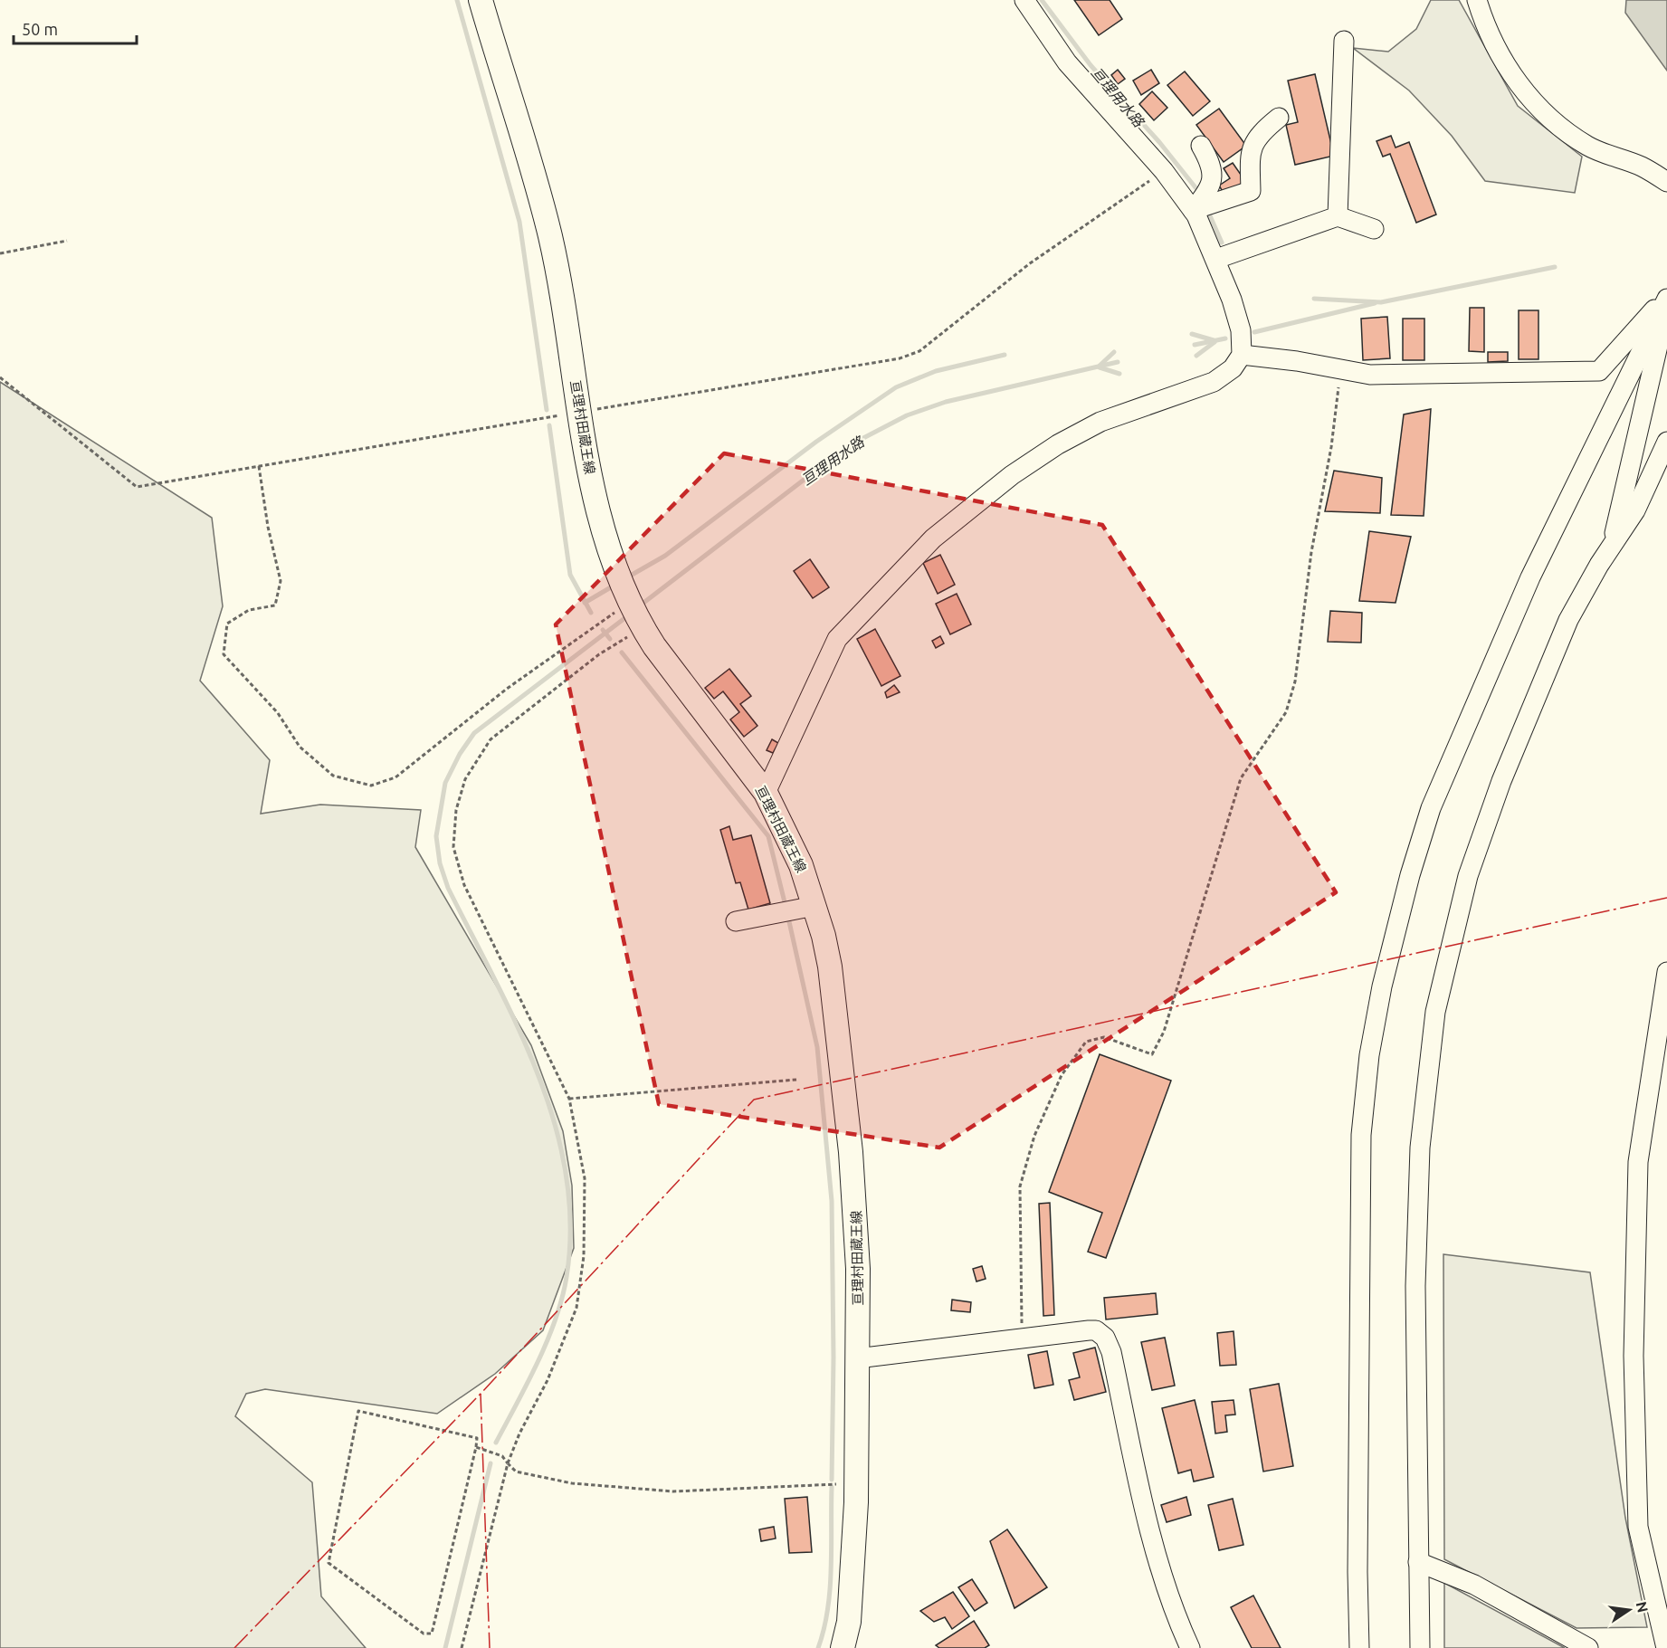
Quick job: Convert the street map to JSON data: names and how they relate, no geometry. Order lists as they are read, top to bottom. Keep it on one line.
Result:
{"streets":{"main road":["亘理村田蔵王線"]},"water":["亘理用水路"],"scale_bar":"50 m","north":"right"}
